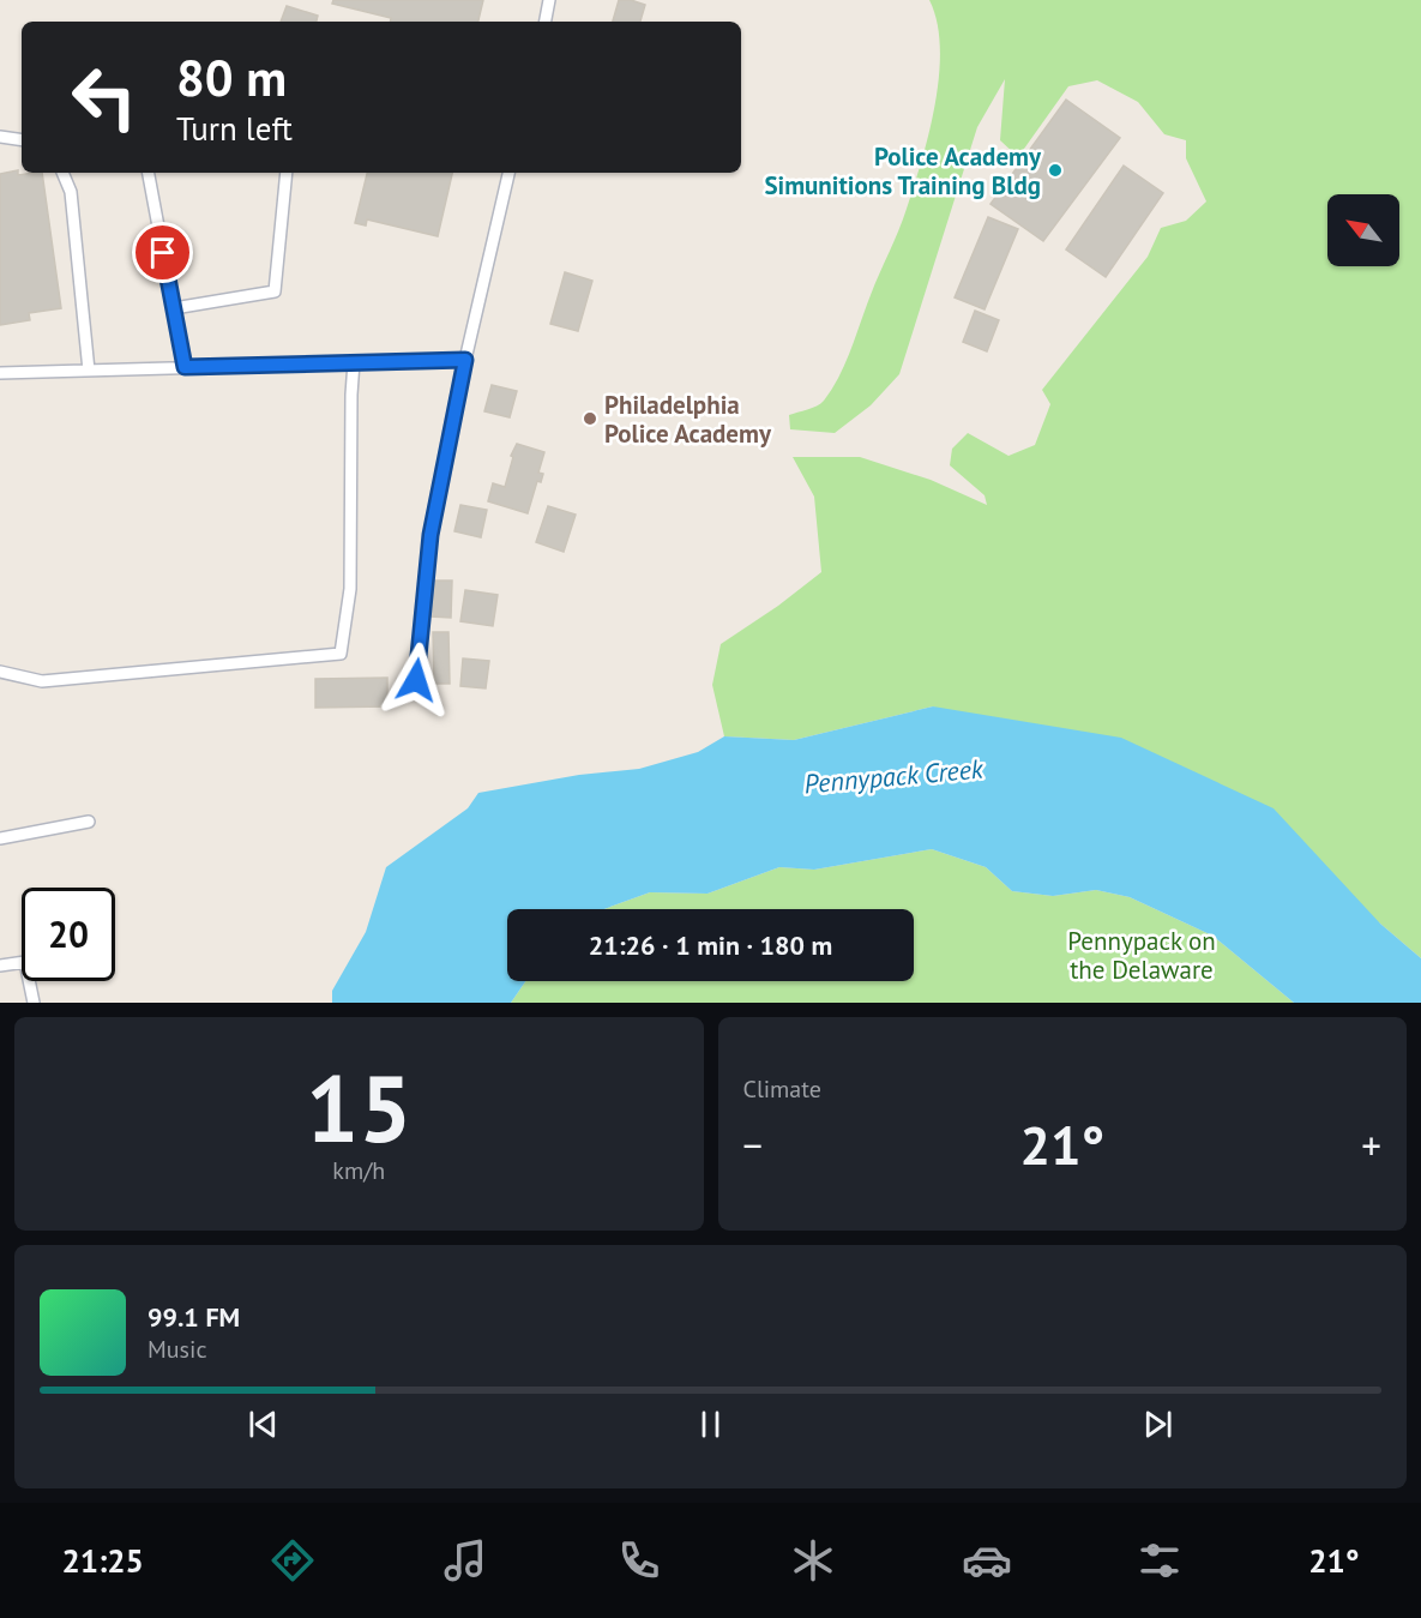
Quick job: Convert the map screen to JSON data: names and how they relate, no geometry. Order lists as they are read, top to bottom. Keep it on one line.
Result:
{"water":["Pennypack Creek"],"parks":["Pennypack on the Delaware"],"places":["Police Academy Simunitions Training Bldg","Philadelphia Police Academy"],"north":"top left","page":{"turn":["80 m","Turn left"],"limit":"20","trip":"21:26 · 1 min · 180 m","tile":[["15","km/h"],"Climate"],"heat":["−","21°","+"],"song":["99.1 FM","Music"],"tabs":["21:25","21°"]}}
